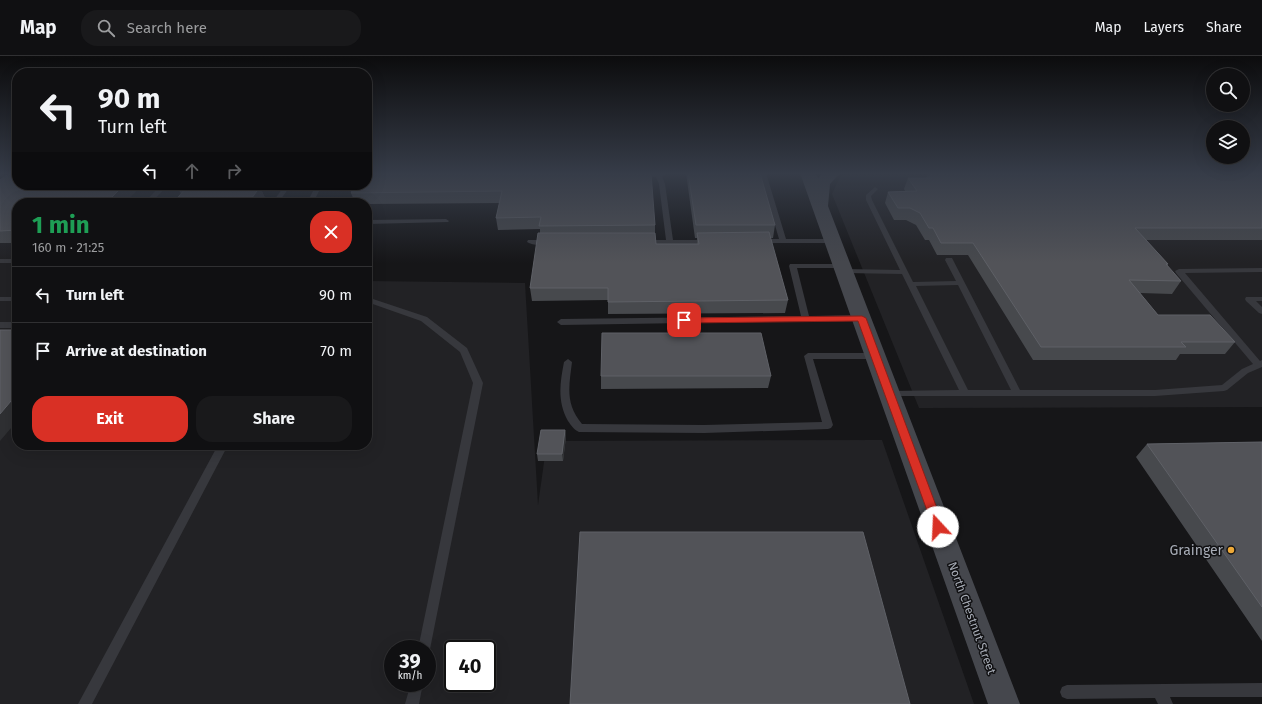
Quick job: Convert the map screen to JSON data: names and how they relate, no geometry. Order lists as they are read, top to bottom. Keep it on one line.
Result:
{"streets":{"street":["North Chestnut Street"]},"places":["Grainger"],"page":{"header":"Map","search":"Search here","nav":["Map","Layers","Share"],"turn":["90 m","Turn left"],"heading":["1 min","160 m · 21:25"],"list":[{"name":"Turn left","value":"90 m"},{"name":"Arrive at destination","value":"70 m"}],"buttons":["Exit","Share"],"speed":"39 km/h","limit":"40"}}
